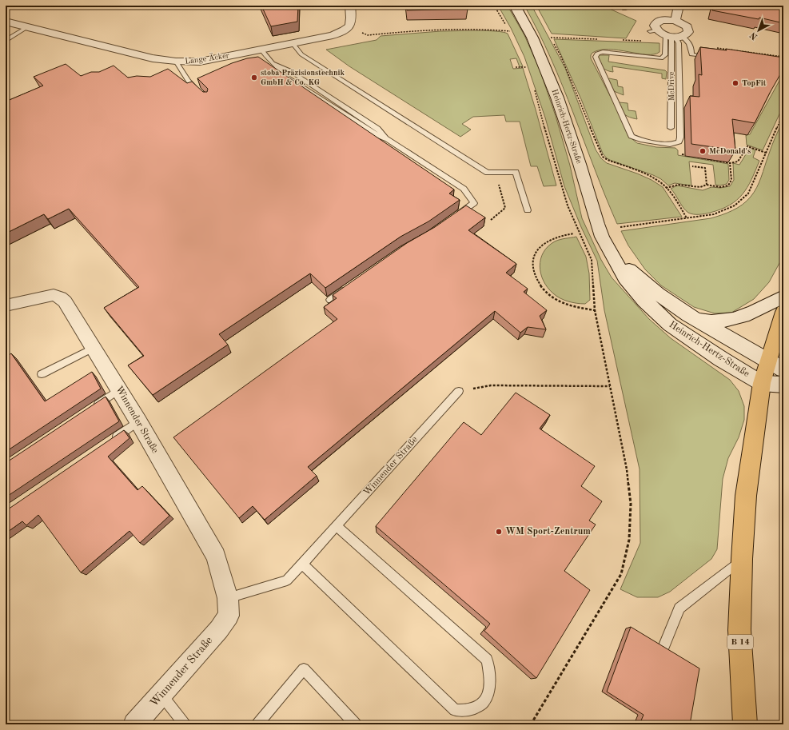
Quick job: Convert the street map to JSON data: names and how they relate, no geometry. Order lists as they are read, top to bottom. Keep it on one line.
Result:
{"streets":{"main road":["Heinrich-Hertz-Straße","B 14"],"street":["Lange Äcker","Winnender Straße"],"lane":["McDrive"]},"crossings":[["Heinrich-Hertz-Straße","B 14"]],"places":["stoba Präzisionstechnik GmbH & Co. KG","TopFit","McDonald's","WM Sport-Zentrum"],"north":"bottom left"}
